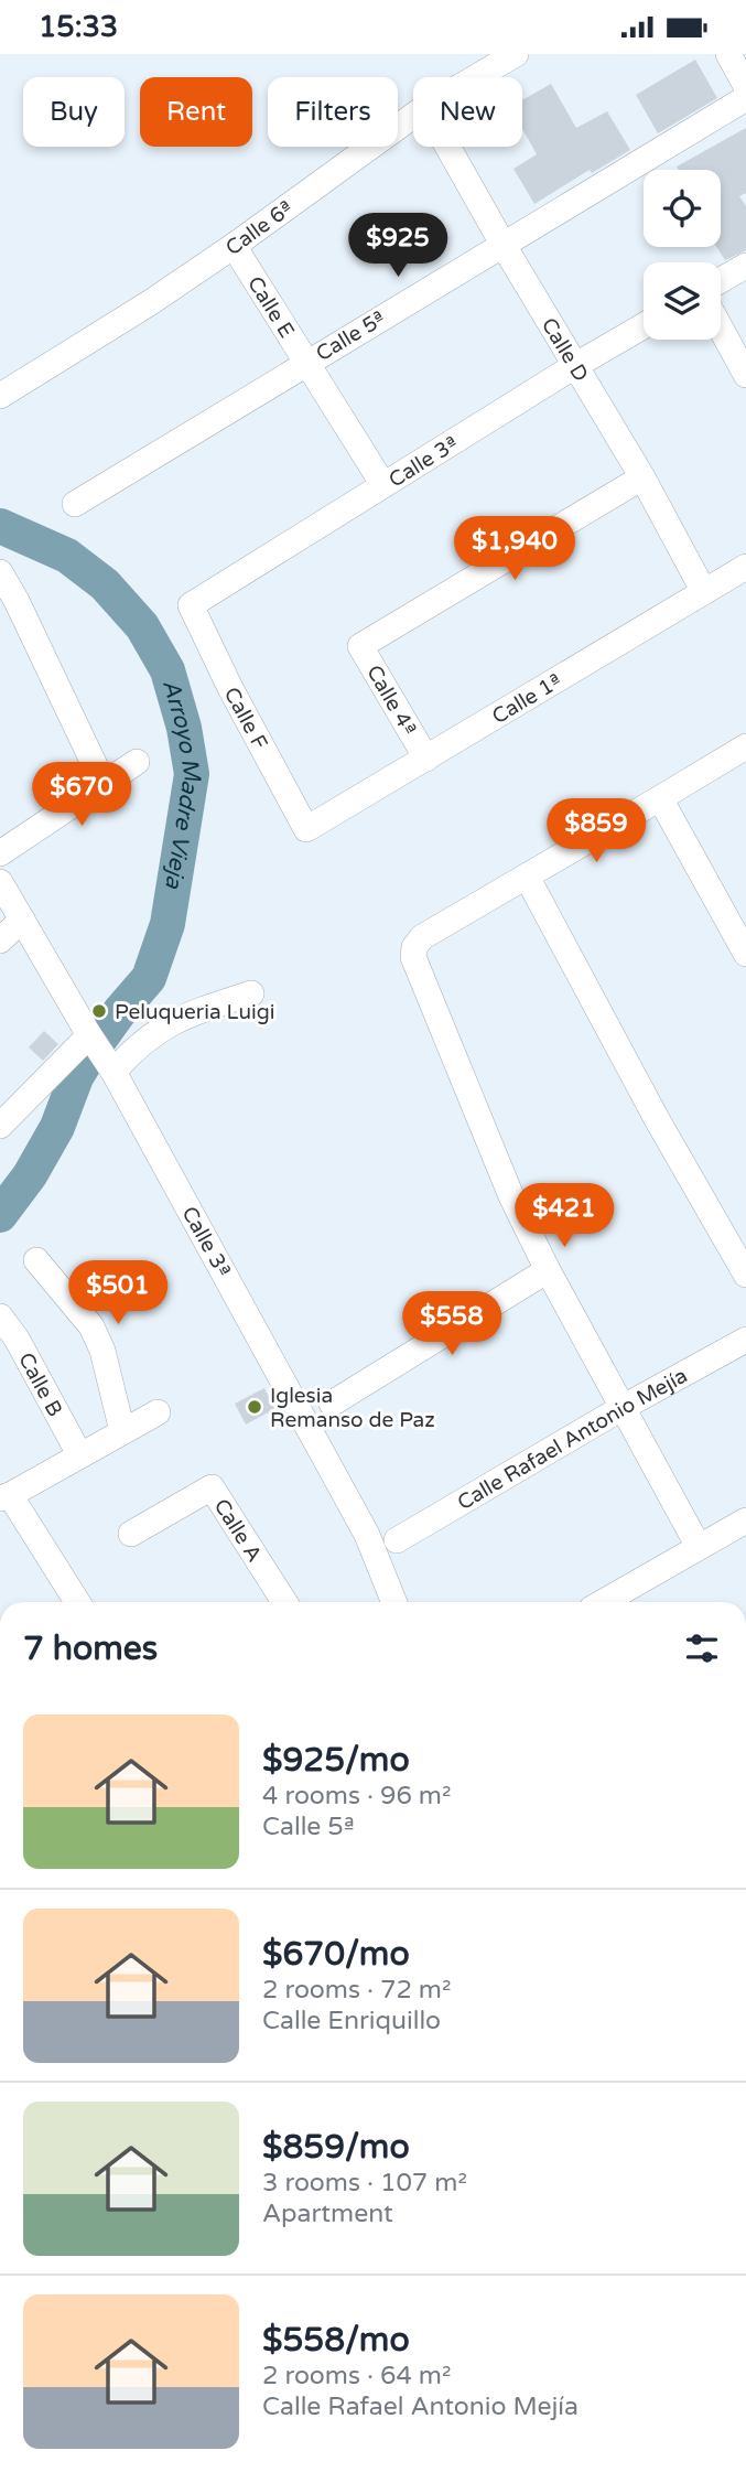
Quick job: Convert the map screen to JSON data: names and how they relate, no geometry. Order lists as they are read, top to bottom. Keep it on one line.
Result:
{"streets":{"street":["Calle 6ª","Calle E","Calle 5ª","Calle D","Calle 3ª","Calle 1ª","Calle 4ª","Calle F","Calle B","Calle Rafael Antonio Mejía","Calle A"]},"crossings":[["Calle 6ª","Calle E"],["Calle E","Calle 5ª"],["Calle E","Calle 3ª"],["Calle 5ª","Calle D"],["Calle D","Calle 3ª"],["Calle D","Calle 1ª"],["Calle D","Calle 4ª"],["Calle 3ª","Calle F"],["Calle 1ª","Calle 4ª"],["Calle 1ª","Calle F"]],"water":["Arroyo Madre Vieja"],"places":["Peluqueria Luigi","Iglesia Remanso de Paz"],"page":{"status":"15:33","chip":["Buy","Rent","Filters","New"],"price":["$925","$1,940","$670","$859","$421","$501","$558"],"heading":"7 homes","list":[{"name":"$925/mo","note":"4 rooms · 96 m² · Calle 5ª"},{"name":"$670/mo","note":"2 rooms · 72 m² · Calle Enriquillo"},{"name":"$859/mo","note":"3 rooms · 107 m² · Apartment"},{"name":"$558/mo","note":"2 rooms · 64 m² · Calle Rafael Antonio Mejía"}]}}
